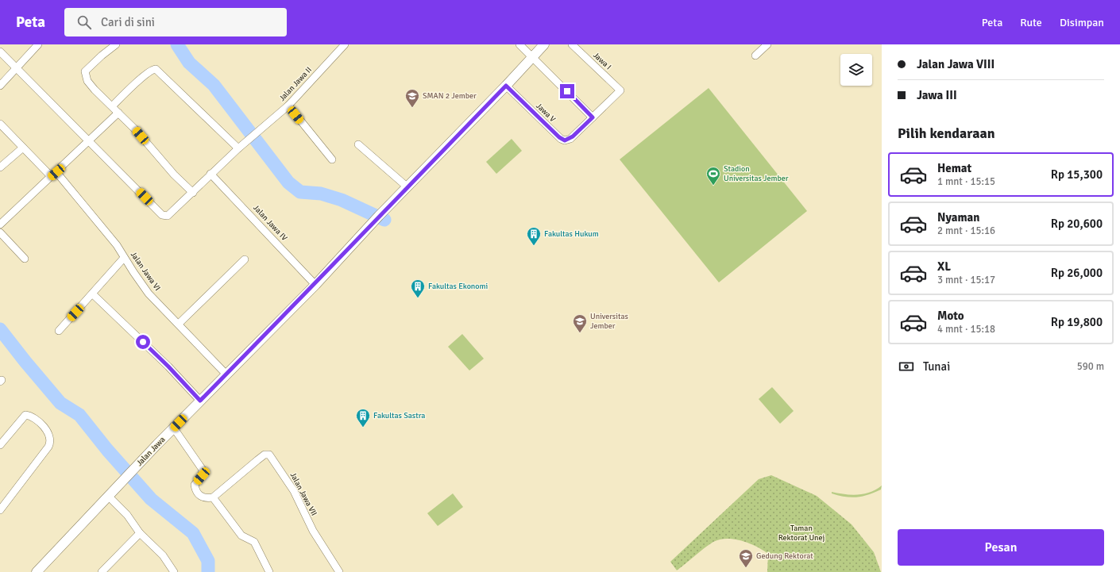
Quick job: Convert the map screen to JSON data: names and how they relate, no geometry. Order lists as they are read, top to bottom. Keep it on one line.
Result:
{"streets":{"main road":["Jalan Jawa"],"street":["Jawa I","Jalan Jawa II","Jawa V","Jalan Jawa IV","Jalan Jawa VI","Jalan Jawa VII"]},"crossings":[["Jawa I","Jawa V"],["Jalan Jawa II","Jalan Jawa IV"],["Jawa V","Jalan Jawa"],["Jalan Jawa IV","Jalan Jawa"],["Jalan Jawa VI","Jalan Jawa"]],"parks":["Taman Rektorat Unej"],"places":{"school or university":["SMAN 2 Jember","Universitas Jember","Gedung Rektorat"],"sports":["Stadion Universitas Jember"],"building":["Fakultas Hukum","Fakultas Ekonomi","Fakultas Sastra"]},"page":{"header":"Peta","search":"Cari di sini","nav":["Peta","Rute","Disimpan"],"banner":["Jalan Jawa VIII","Jawa III"],"heading":"Pilih kendaraan","list":[{"name":"Hemat","note":"1 mnt · 15:15","value":"Rp 15,300"},{"name":"Nyaman","note":"2 mnt · 15:16","value":"Rp 20,600"},{"name":"XL","note":"3 mnt · 15:17","value":"Rp 26,000"},{"name":"Moto","note":"4 mnt · 15:18","value":"Rp 19,800"}],"pay":["Tunai","590 m"],"buttons":"Pesan"}}
